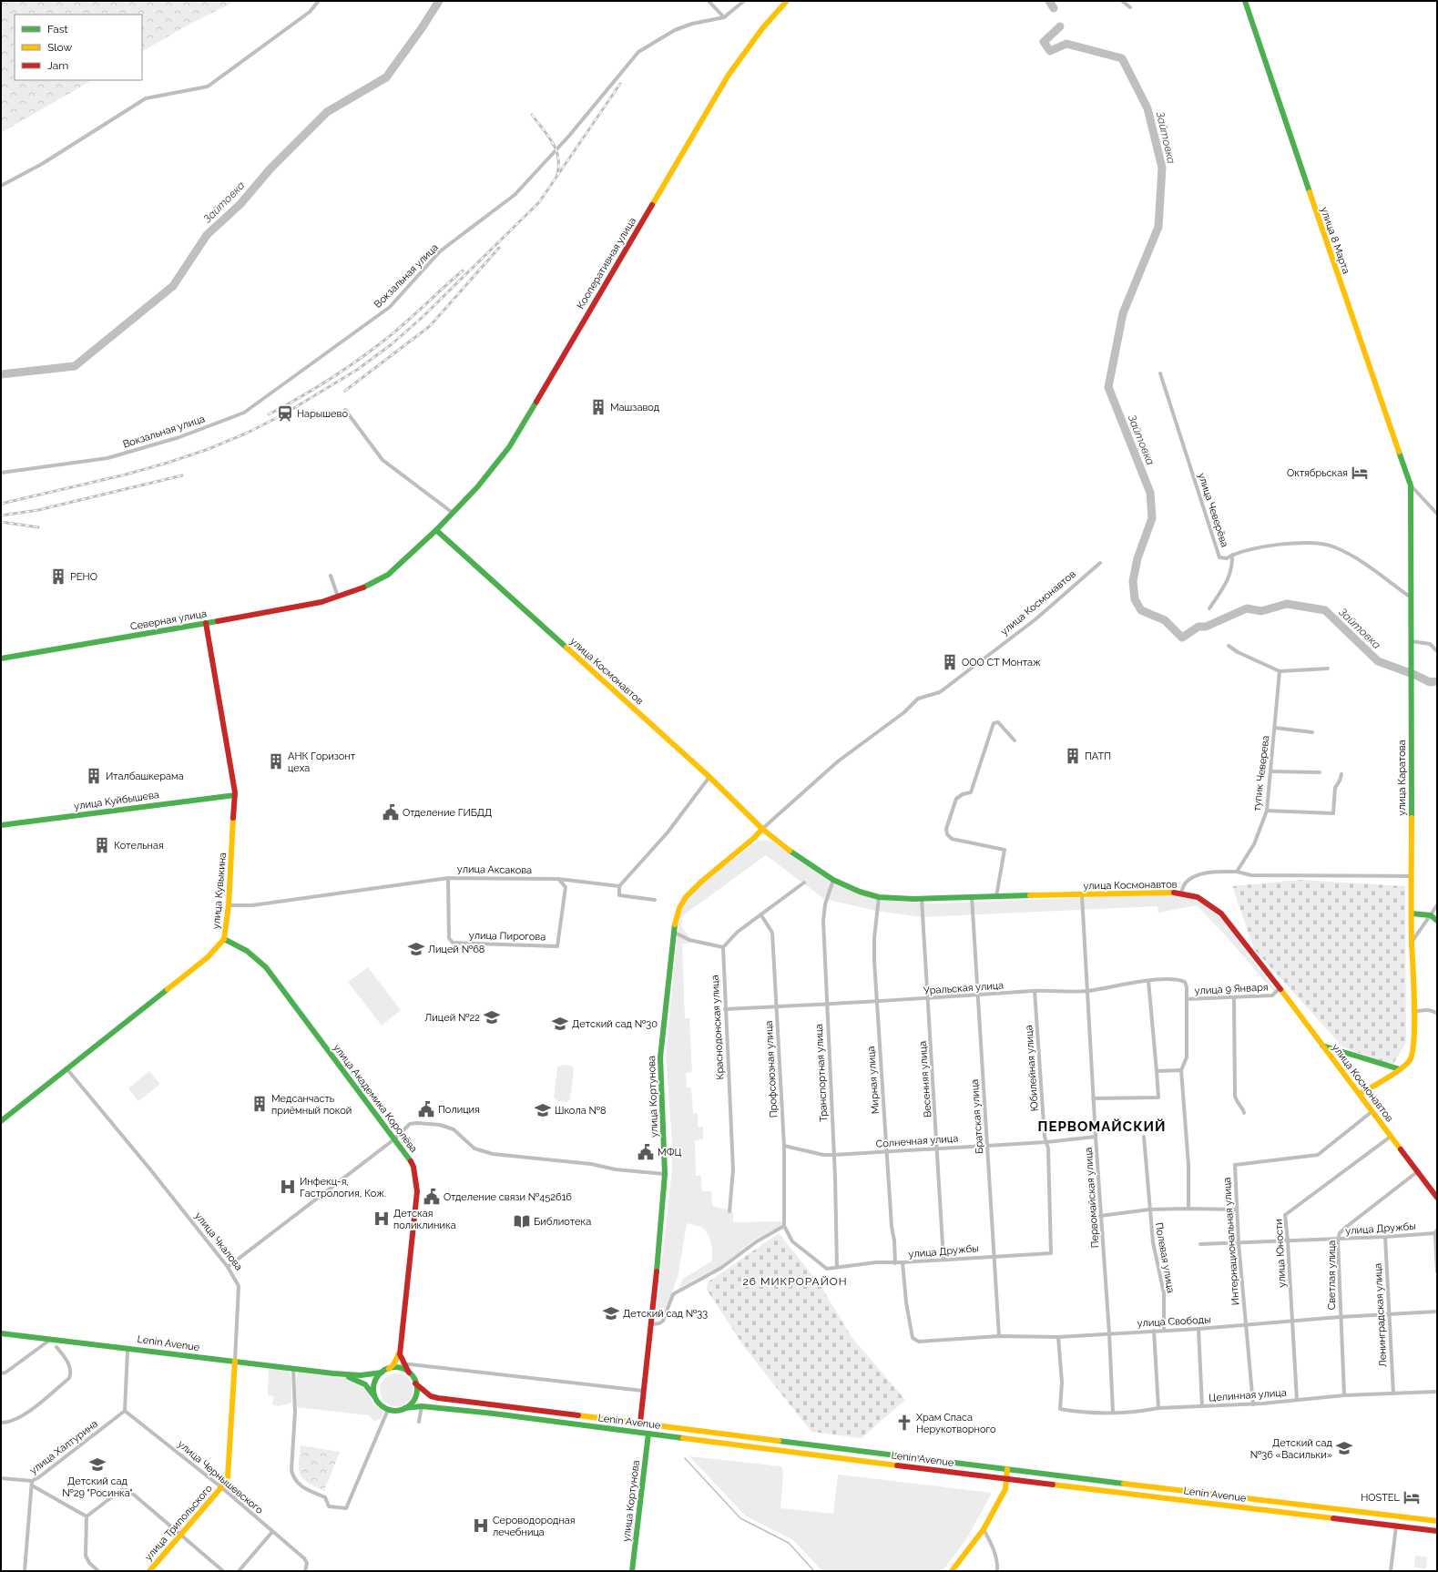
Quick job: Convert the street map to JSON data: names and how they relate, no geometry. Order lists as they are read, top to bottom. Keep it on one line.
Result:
{"streets":{"main road":["улица 8 Марта","Кооперативная улица","улица Космонавтов","Северная улица","улица Каратова","улица Куйбышева","улица Кувыкина","улица Кортунова","улица Академика Королёва","улица Чкалова","Lenin Avenue","улица Трипольского"],"street":["Вокзальная улица","улица Чеверёва","тупик Чеверева","улица Аксакова","улица Пирогова","Уральская улица","улица 9 Января","Краснодонская улица","Юбилейная улица","Профсоюзная улица","Транспортная улица","Весенняя улица","Мирная улица","Братская улица","Солнечная улица","Первомайская улица","улица Дружбы","Интернациональная улица","улица Юности","Полевая улица","Светлая улица","Ленинградская улица","улица Свободы","Целинная улица","улица Халтурина","улица Чернышевского"]},"crossings":[["улица 8 Марта","улица Каратова"],["Кооперативная улица","улица Космонавтов"],["Кооперативная улица","Северная улица"],["улица Чеверёва","улица Каратова"],["улица Космонавтов","Северная улица"],["улица Космонавтов","улица Каратова"],["улица Космонавтов","улица 9 Января"],["улица Космонавтов","Транспортная улица"],["улица Космонавтов","Весенняя улица"],["улица Космонавтов","Мирная улица"],["улица Космонавтов","улица Кортунова"],["улица Космонавтов","Братская улица"],["улица Космонавтов","Первомайская улица"],["улица Космонавтов","Интернациональная улица"],["улица Космонавтов","улица Юности"],["улица Космонавтов","Светлая улица"],["Северная улица","улица Кувыкина"],["улица Куйбышева","улица Кувыкина"],["улица Аксакова","улица Кувыкина"],["улица Аксакова","улица Пирогова"],["улица Кувыкина","улица Академика Королёва"],["улица Кувыкина","улица Чкалова"],["Уральская улица","улица 9 Января"],["Уральская улица","Краснодонская улица"],["Уральская улица","Юбилейная улица"],["Уральская улица","Профсоюзная улица"],["Уральская улица","Транспортная улица"],["Уральская улица","Весенняя улица"],["Уральская улица","Мирная улица"],["Уральская улица","Братская улица"],["Уральская улица","Первомайская улица"],["Юбилейная улица","Солнечная улица"],["Юбилейная улица","улица Дружбы"],["Профсоюзная улица","Солнечная улица"],["Профсоюзная улица","улица Дружбы"],["Транспортная улица","Солнечная улица"],["Транспортная улица","улица Дружбы"],["Весенняя улица","Солнечная улица"],["Весенняя улица","улица Дружбы"],["Мирная улица","Солнечная улица"],["Мирная улица","улица Дружбы"],["улица Кортунова","Lenin Avenue"],["улица Академика Королёва","Lenin Avenue"],["Братская улица","Солнечная улица"],["Братская улица","улица Дружбы"],["Братская улица","улица Свободы"],["Солнечная улица","Первомайская улица"],["Первомайская улица","улица Свободы"],["Первомайская улица","Целинная улица"],["улица Дружбы","Интернациональная улица"],["улица Дружбы","улица Юности"],["улица Дружбы","Светлая улица"],["улица Дружбы","Ленинградская улица"],["улица Дружбы","улица Свободы"],["улица Чкалова","Lenin Avenue"],["улица Чкалова","улица Чернышевского"],["улица Чкалова","улица Трипольского"],["Интернациональная улица","улица Свободы"],["Интернациональная улица","Целинная улица"],["улица Юности","улица Свободы"],["улица Юности","Целинная улица"],["Полевая улица","улица Свободы"],["Светлая улица","улица Свободы"],["Светлая улица","Целинная улица"],["Ленинградская улица","улица Свободы"],["Ленинградская улица","Целинная улица"],["улица Свободы","Целинная улица"],["улица Халтурина","улица Чернышевского"],["улица Чернышевского","улица Трипольского"]],"districts":["ПЕРВОМАЙСКИЙ","26 МИКРОРАЙОН"],"water":["Зайтовка"],"places":{"building":["Машзавод","РЕНО","ООО СТ Монтаж","ПАТП","АНК Горизонт цеха","Италбашкерама","Котельная","Медсанчасть приёмный покой"],"station":["Нарышево"],"hotel":["Октябрьская","HOSTEL"],"public building":["Отделение ГИБДД","Полиция","МФЦ","Отделение связи №452616"],"school or university":["Лицей №68","Лицей №22","Детский сад №30","Школа №8","Детский сад №33","Детский сад №36 «Васильки»","Детский сад №29 \"Росинка\""],"hospital":["Инфекц-я, Гастрология, Кож.","Детская поликлиника","Сероводородная лечебница"],"library":["Библиотека"],"church":["Храм Спаса Нерукотворного"]},"legend":["Fast","Slow","Jam"]}
